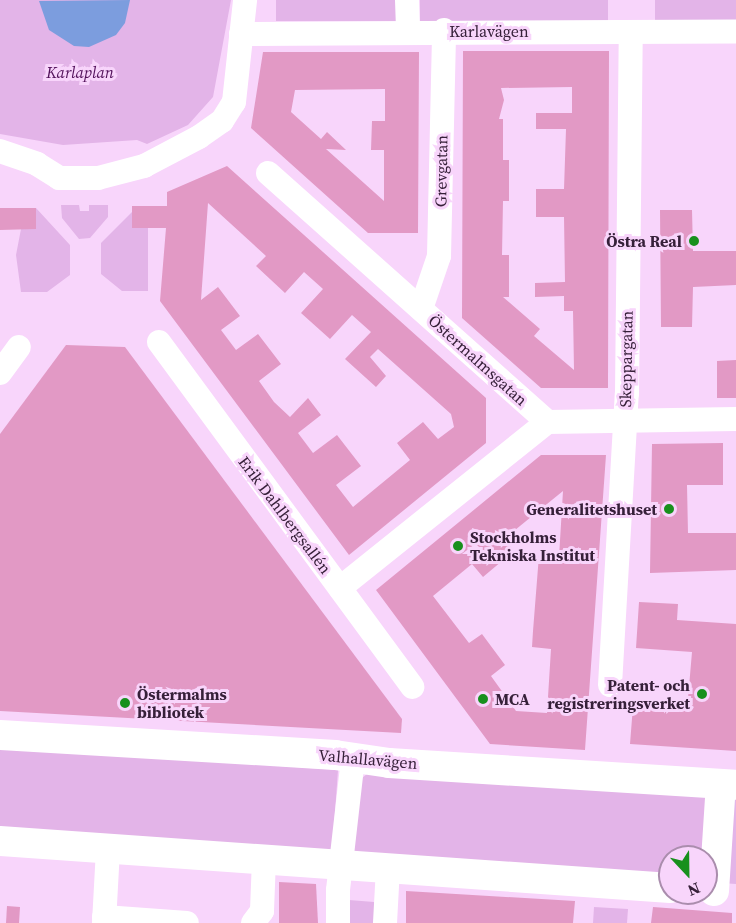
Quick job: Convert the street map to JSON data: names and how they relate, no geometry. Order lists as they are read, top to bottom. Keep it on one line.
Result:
{"streets":{"main road":["Valhallavägen"],"street":["Karlavägen","Grevgatan","Skeppargatan","Östermalmsgatan","Erik Dahlbergsallén"]},"crossings":[["Karlavägen","Grevgatan"],["Karlavägen","Skeppargatan"],["Grevgatan","Östermalmsgatan"]],"parks":["Karlaplan"],"places":["Östra Real","Generalitetshuset","Stockholms Tekniska Institut","Patent- och registreringsverket","MCA","Östermalms bibliotek"],"north":"bottom"}
